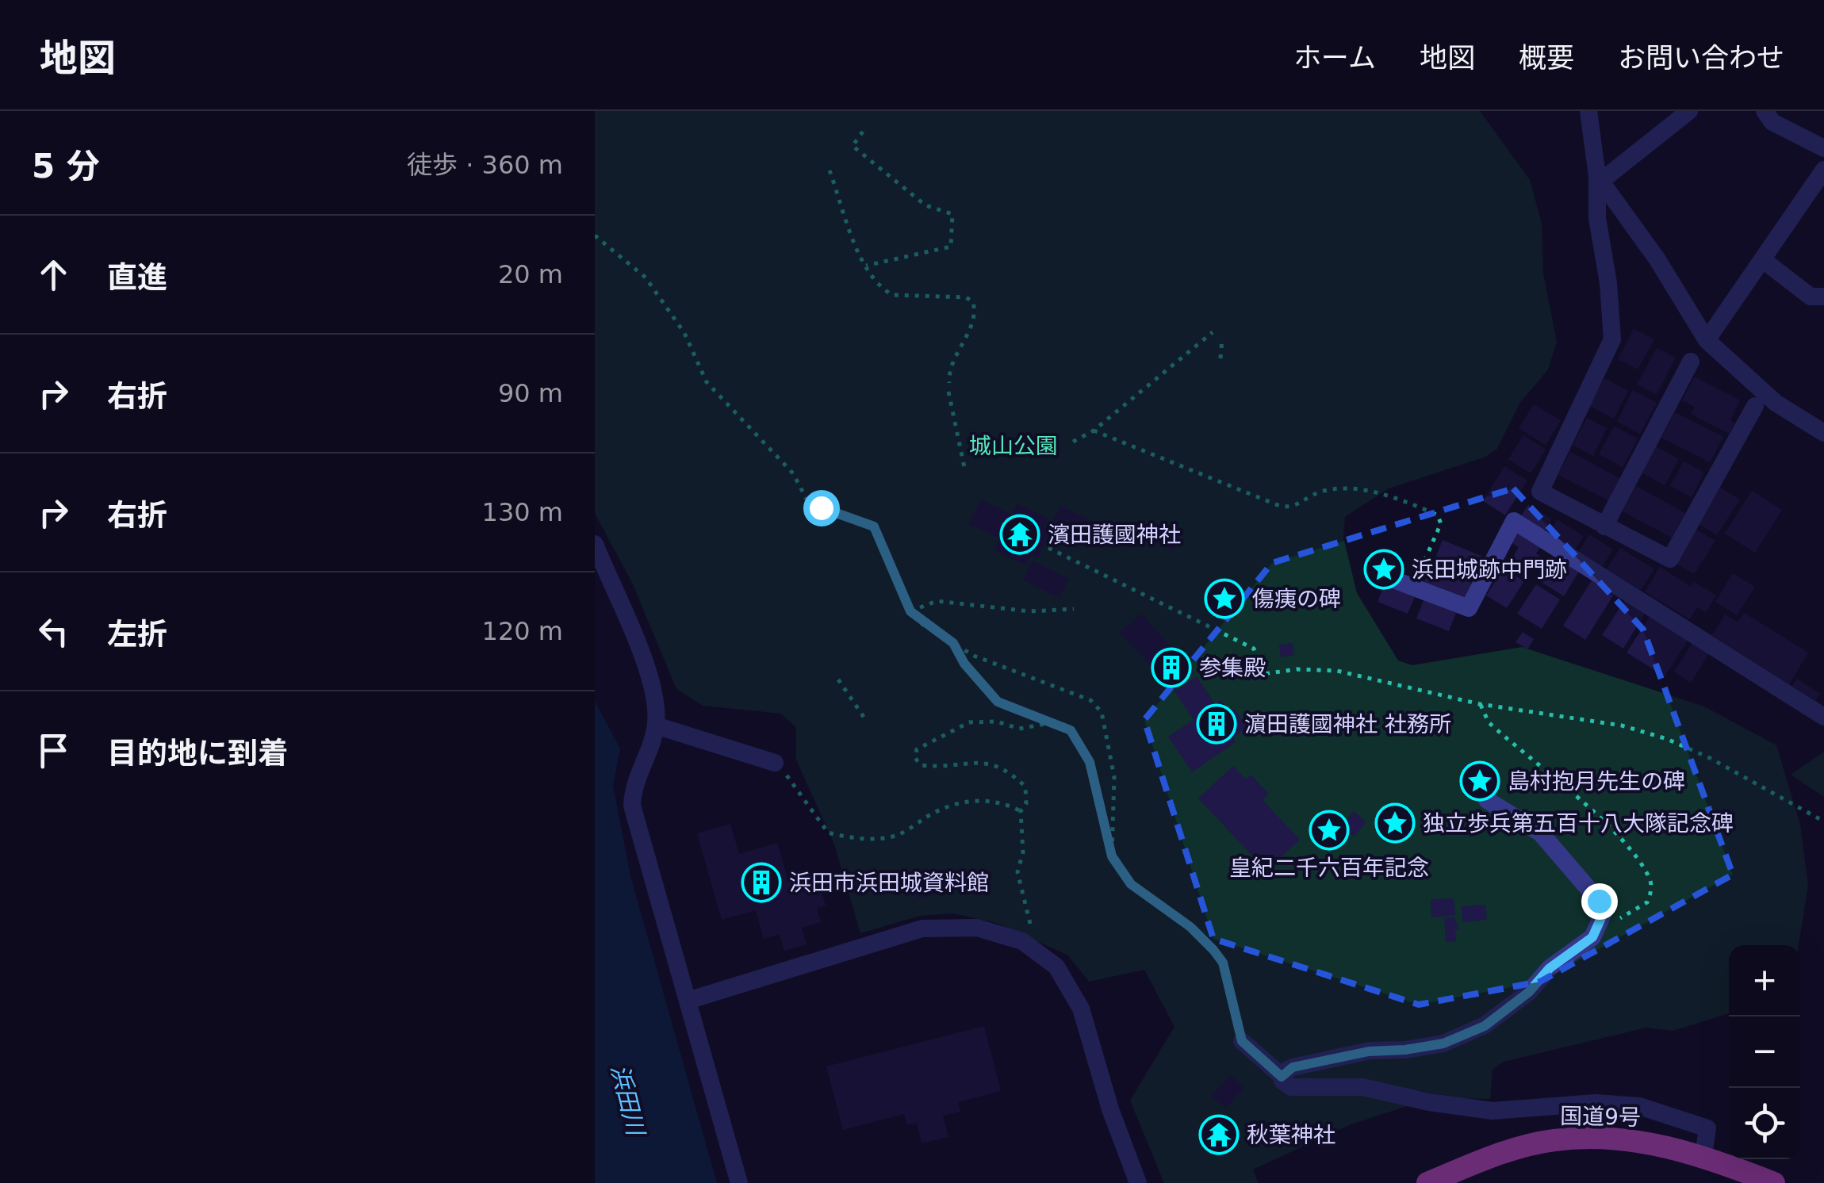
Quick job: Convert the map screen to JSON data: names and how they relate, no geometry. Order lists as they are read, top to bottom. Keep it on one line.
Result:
{"streets":{"highway":["国道9号"]},"water":["浜田川"],"parks":["城山公園"],"places":{"temple":["濱田護國神社","秋葉神社"],"place":["浜田城跡中門跡","傷痍の碑","島村抱月先生の碑","独立歩兵第五百十八大隊記念碑","皇紀二千六百年記念"],"building":["参集殿","濵田護國神社 社務所","浜田市浜田城資料館"]},"page":{"header":"地図","nav":["ホーム","地図","概要","お問い合わせ"],"heading":["5 分","徒歩 · 360 m"],"list":[["直進","20 m"],["右折","90 m"],["右折","130 m"],["左折","120 m"],"目的地に到着"],"map_buttons":["+","−"]}}
